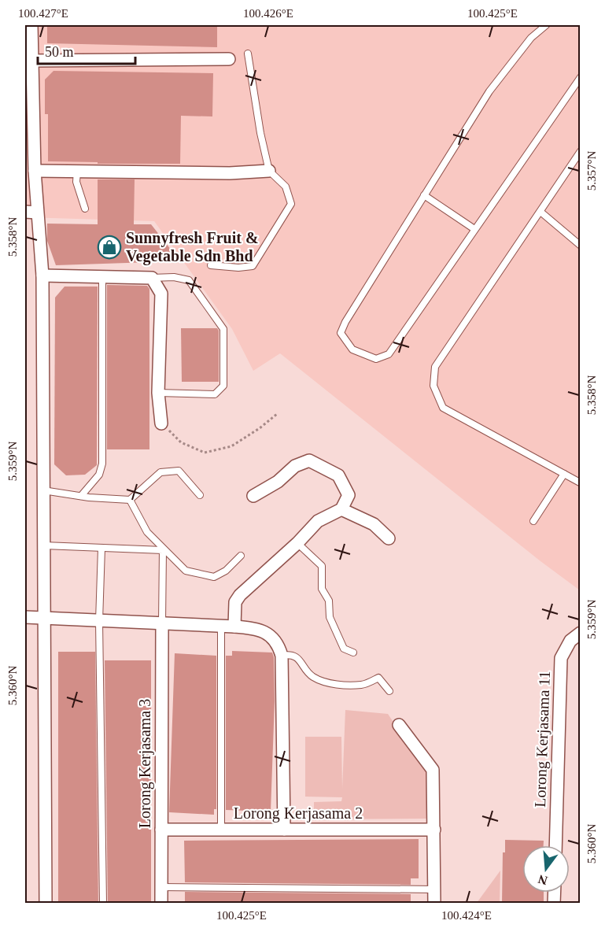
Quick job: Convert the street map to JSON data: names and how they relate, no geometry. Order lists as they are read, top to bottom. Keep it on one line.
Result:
{"streets":{"street":["Lorong Kerjasama 11","Lorong Kerjasama 3","Lorong Kerjasama 2"]},"crossings":[["Lorong Kerjasama 3","Lorong Kerjasama 2"]],"places":{"shop":["Sunnyfresh Fruit & Vegetable Sdn Bhd"]},"scale_bar":"50 m","north":"bottom","coordinates":["100.427°E","100.426°E","100.425°E","5.357°N","5.358°N","5.359°N","5.360°N","100.424°E"]}
